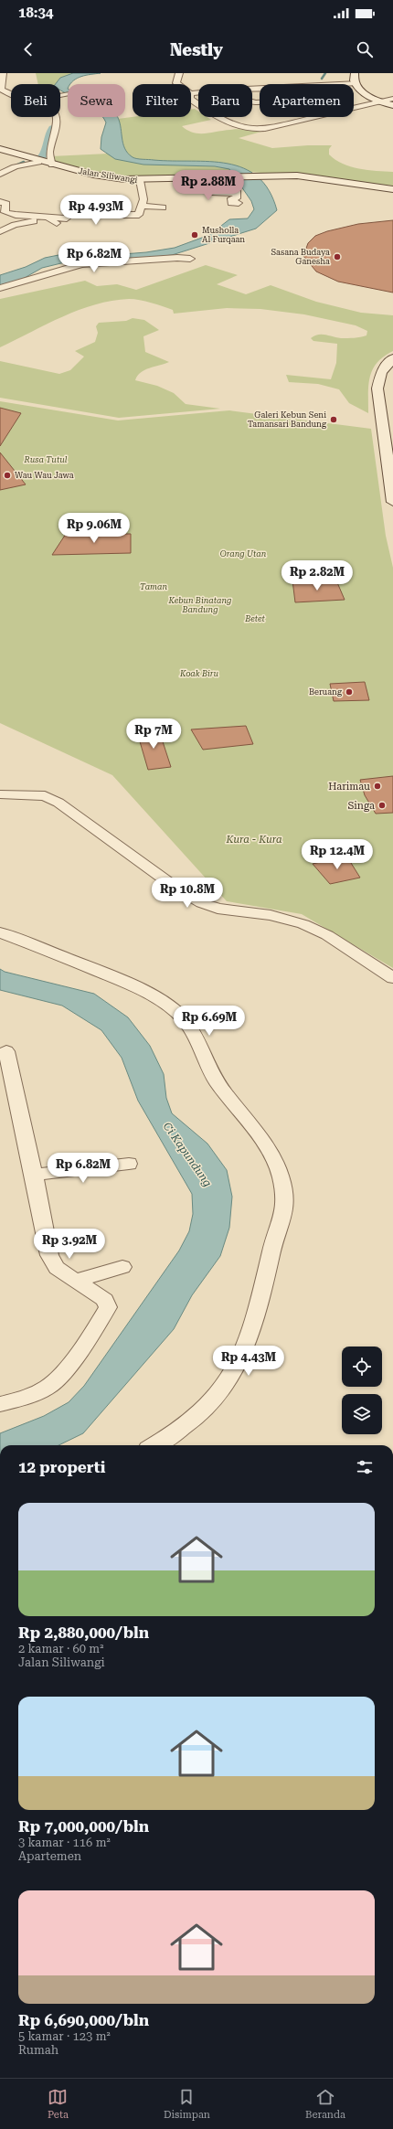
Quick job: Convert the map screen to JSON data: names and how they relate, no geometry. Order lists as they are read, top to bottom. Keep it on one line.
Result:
{"streets":{"main road":["Jalan Siliwangi"]},"water":["Ci Kapundung"],"parks":["Rusa Tutul","Orang Utan","Taman","Kebun Binatang Bandung","Betet","Koak Biru","Kura - Kura"],"places":["Musholla Al Furqaan","Sasana Budaya Ganesha","Galeri Kebun Seni Tamansari Bandung","Wau Wau Jawa","Beruang","Harimau","Singa"],"page":{"status":"18:34","header":"Nestly","chip":["Beli","Sewa","Filter","Baru","Apartemen"],"price":["Rp 2.88M","Rp 4.93M","Rp 6.82M","Rp 9.06M","Rp 2.82M","Rp 7M","Rp 12.4M","Rp 10.8M","Rp 6.69M","Rp 6.82M","Rp 3.92M","Rp 4.43M"],"heading":"12 properti","list":[{"name":"Rp 2,880,000/bln","note":"2 kamar · 60 m² · Jalan Siliwangi"},{"name":"Rp 7,000,000/bln","note":"3 kamar · 116 m² · Apartemen"},{"name":"Rp 6,690,000/bln","note":"5 kamar · 123 m² · Rumah"}],"tabs":["Peta","Disimpan","Beranda"]}}
